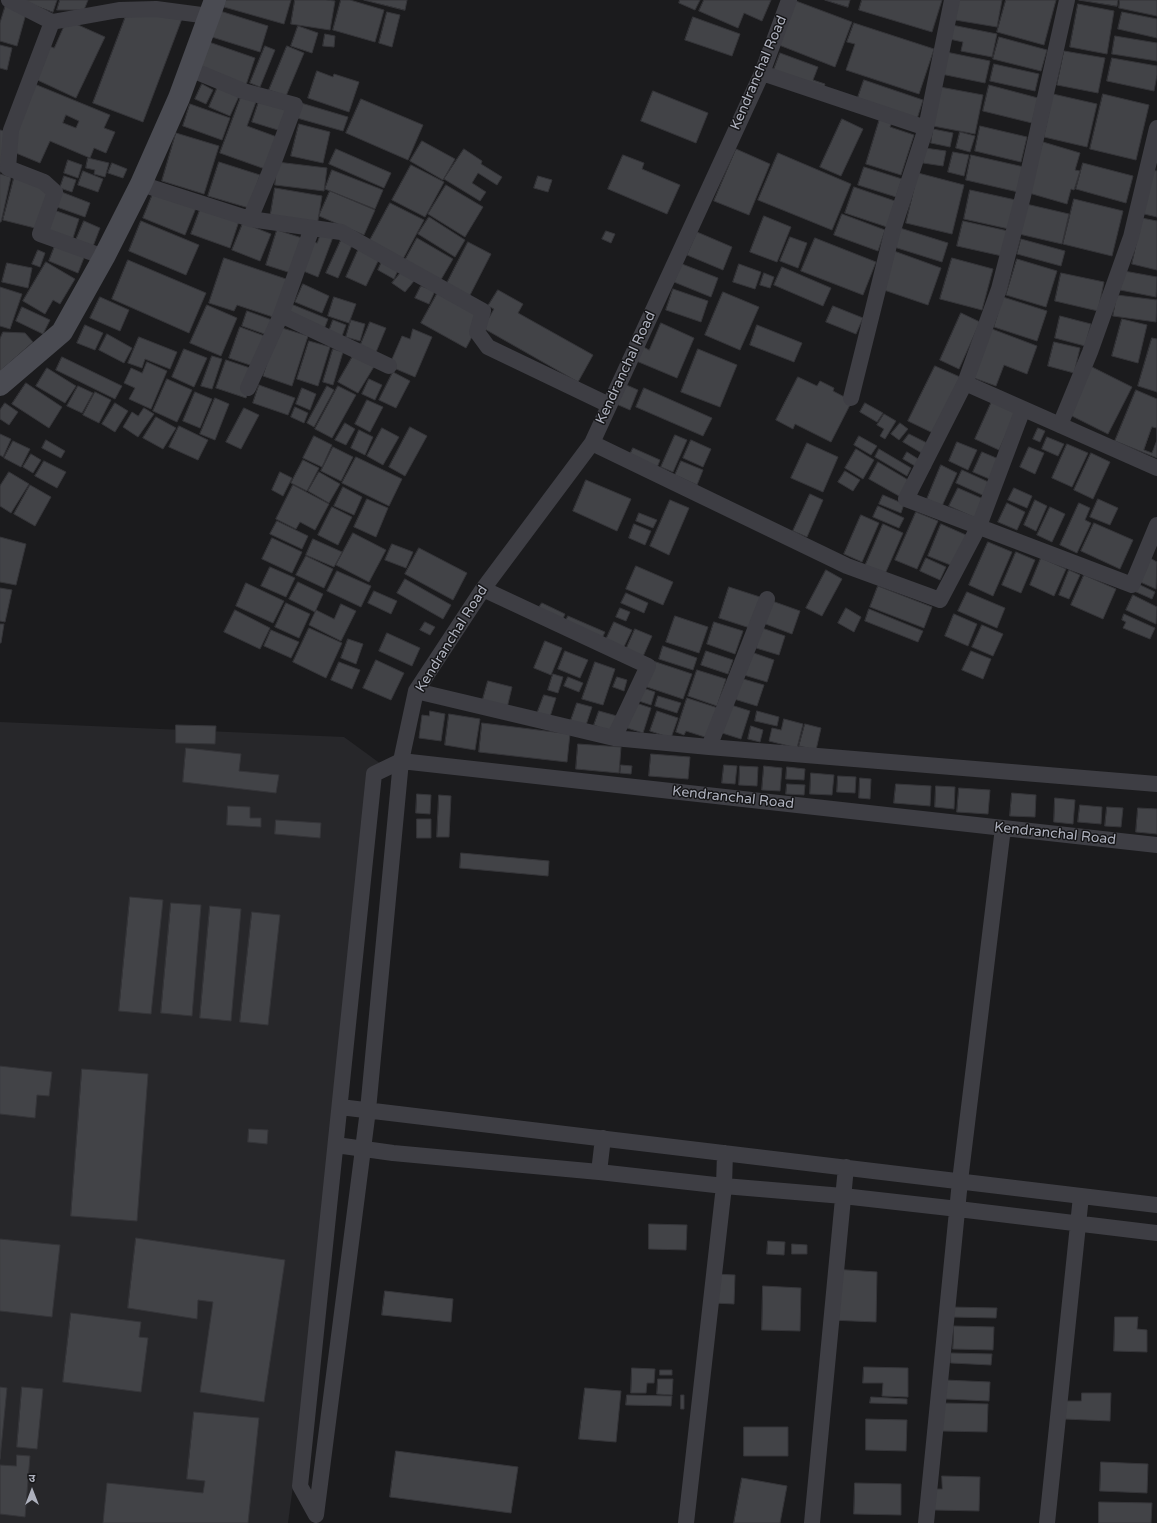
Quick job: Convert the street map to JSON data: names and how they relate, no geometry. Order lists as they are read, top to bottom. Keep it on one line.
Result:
{"streets":{"street":["Kendranchal Road"]},"north":"top"}
